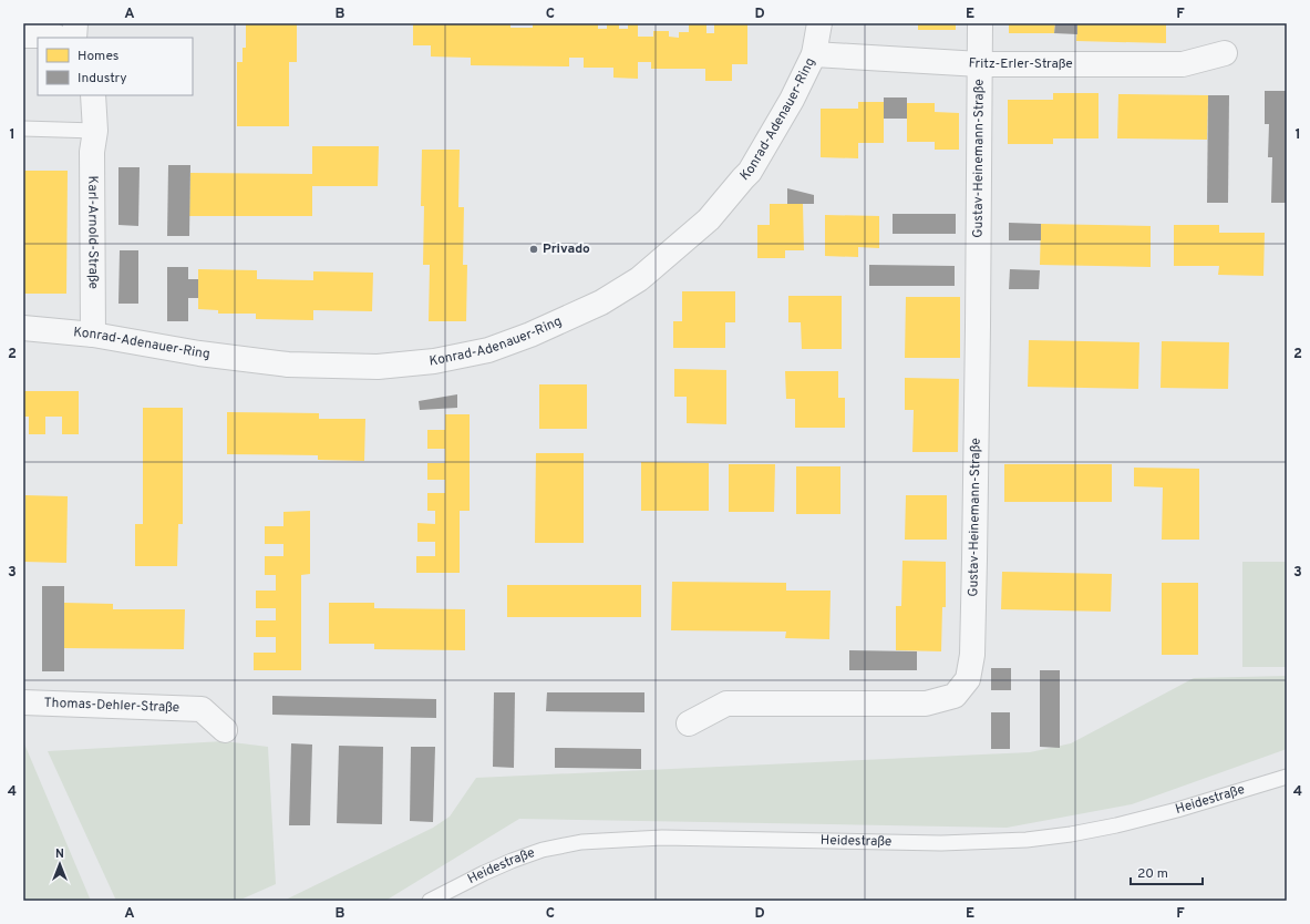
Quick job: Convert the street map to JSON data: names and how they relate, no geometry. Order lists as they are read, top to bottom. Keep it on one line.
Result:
{"streets":{"street":["Fritz-Erler-Straße","Konrad-Adenauer-Ring","Gustav-Heinemann-Straße","Karl-Arnold-Straße","Thomas-Dehler-Straße"],"lane":["Heidestraße"]},"crossings":[["Fritz-Erler-Straße","Konrad-Adenauer-Ring"],["Fritz-Erler-Straße","Gustav-Heinemann-Straße"],["Konrad-Adenauer-Ring","Karl-Arnold-Straße"]],"places":["Privado"],"legend":["Homes","Industry"],"scale_bar":"20 m","north":"top","grid":{"columns":["A","B","C","D","E","F"],"rows":["1","2","3","4"]}}
